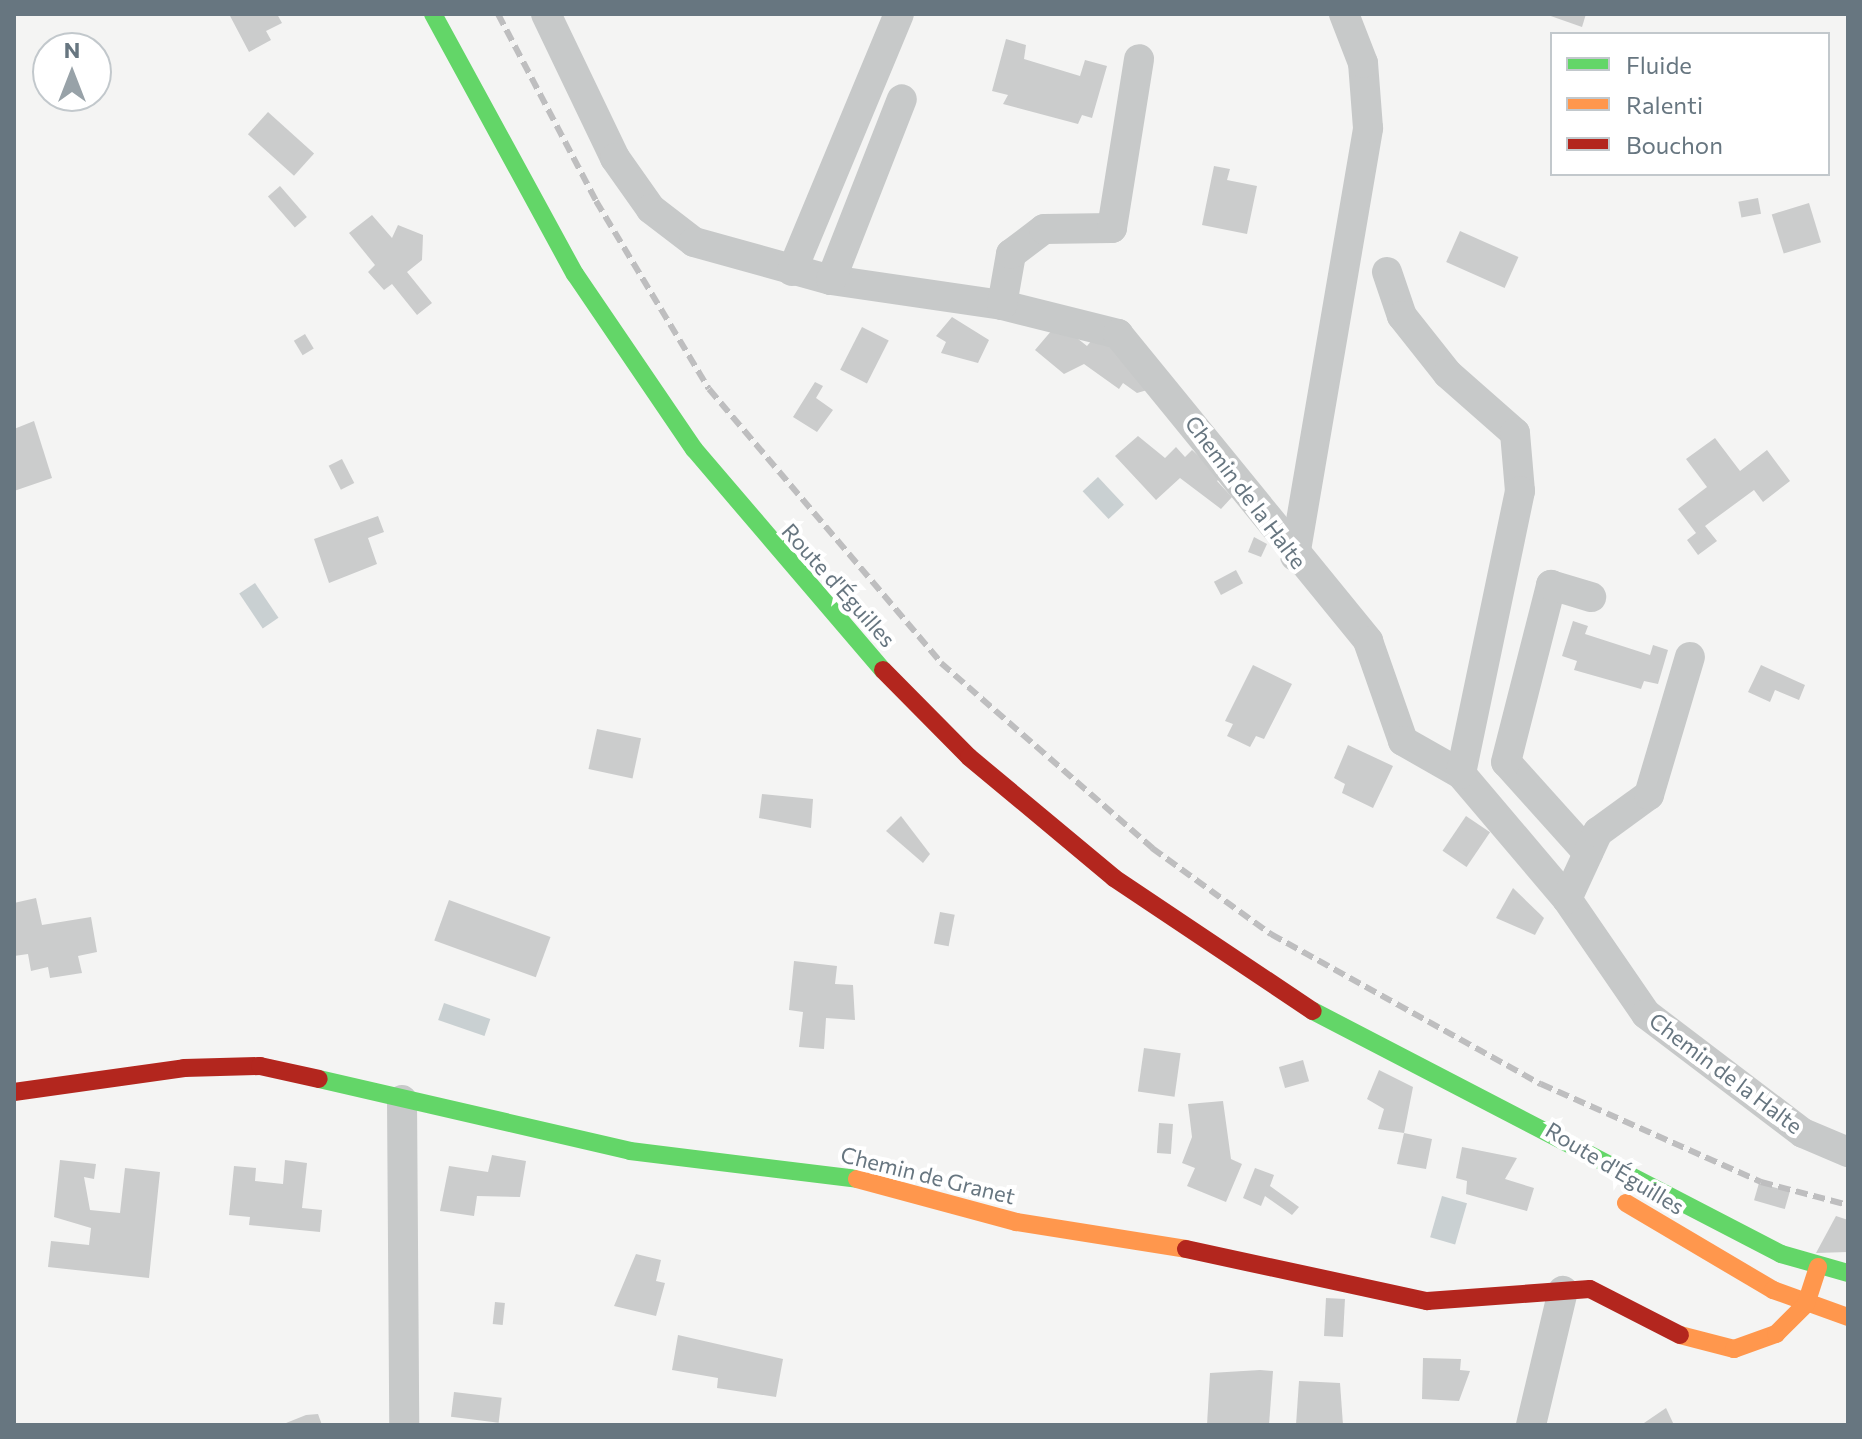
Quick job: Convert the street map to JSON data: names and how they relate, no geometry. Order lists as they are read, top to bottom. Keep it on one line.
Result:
{"streets":{"street":["Chemin de la Halte","Route d'Éguilles","Chemin de Granet"]},"crossings":[["Route d'Éguilles","Chemin de Granet"]],"legend":["Fluide","Ralenti","Bouchon"],"north":"top"}
